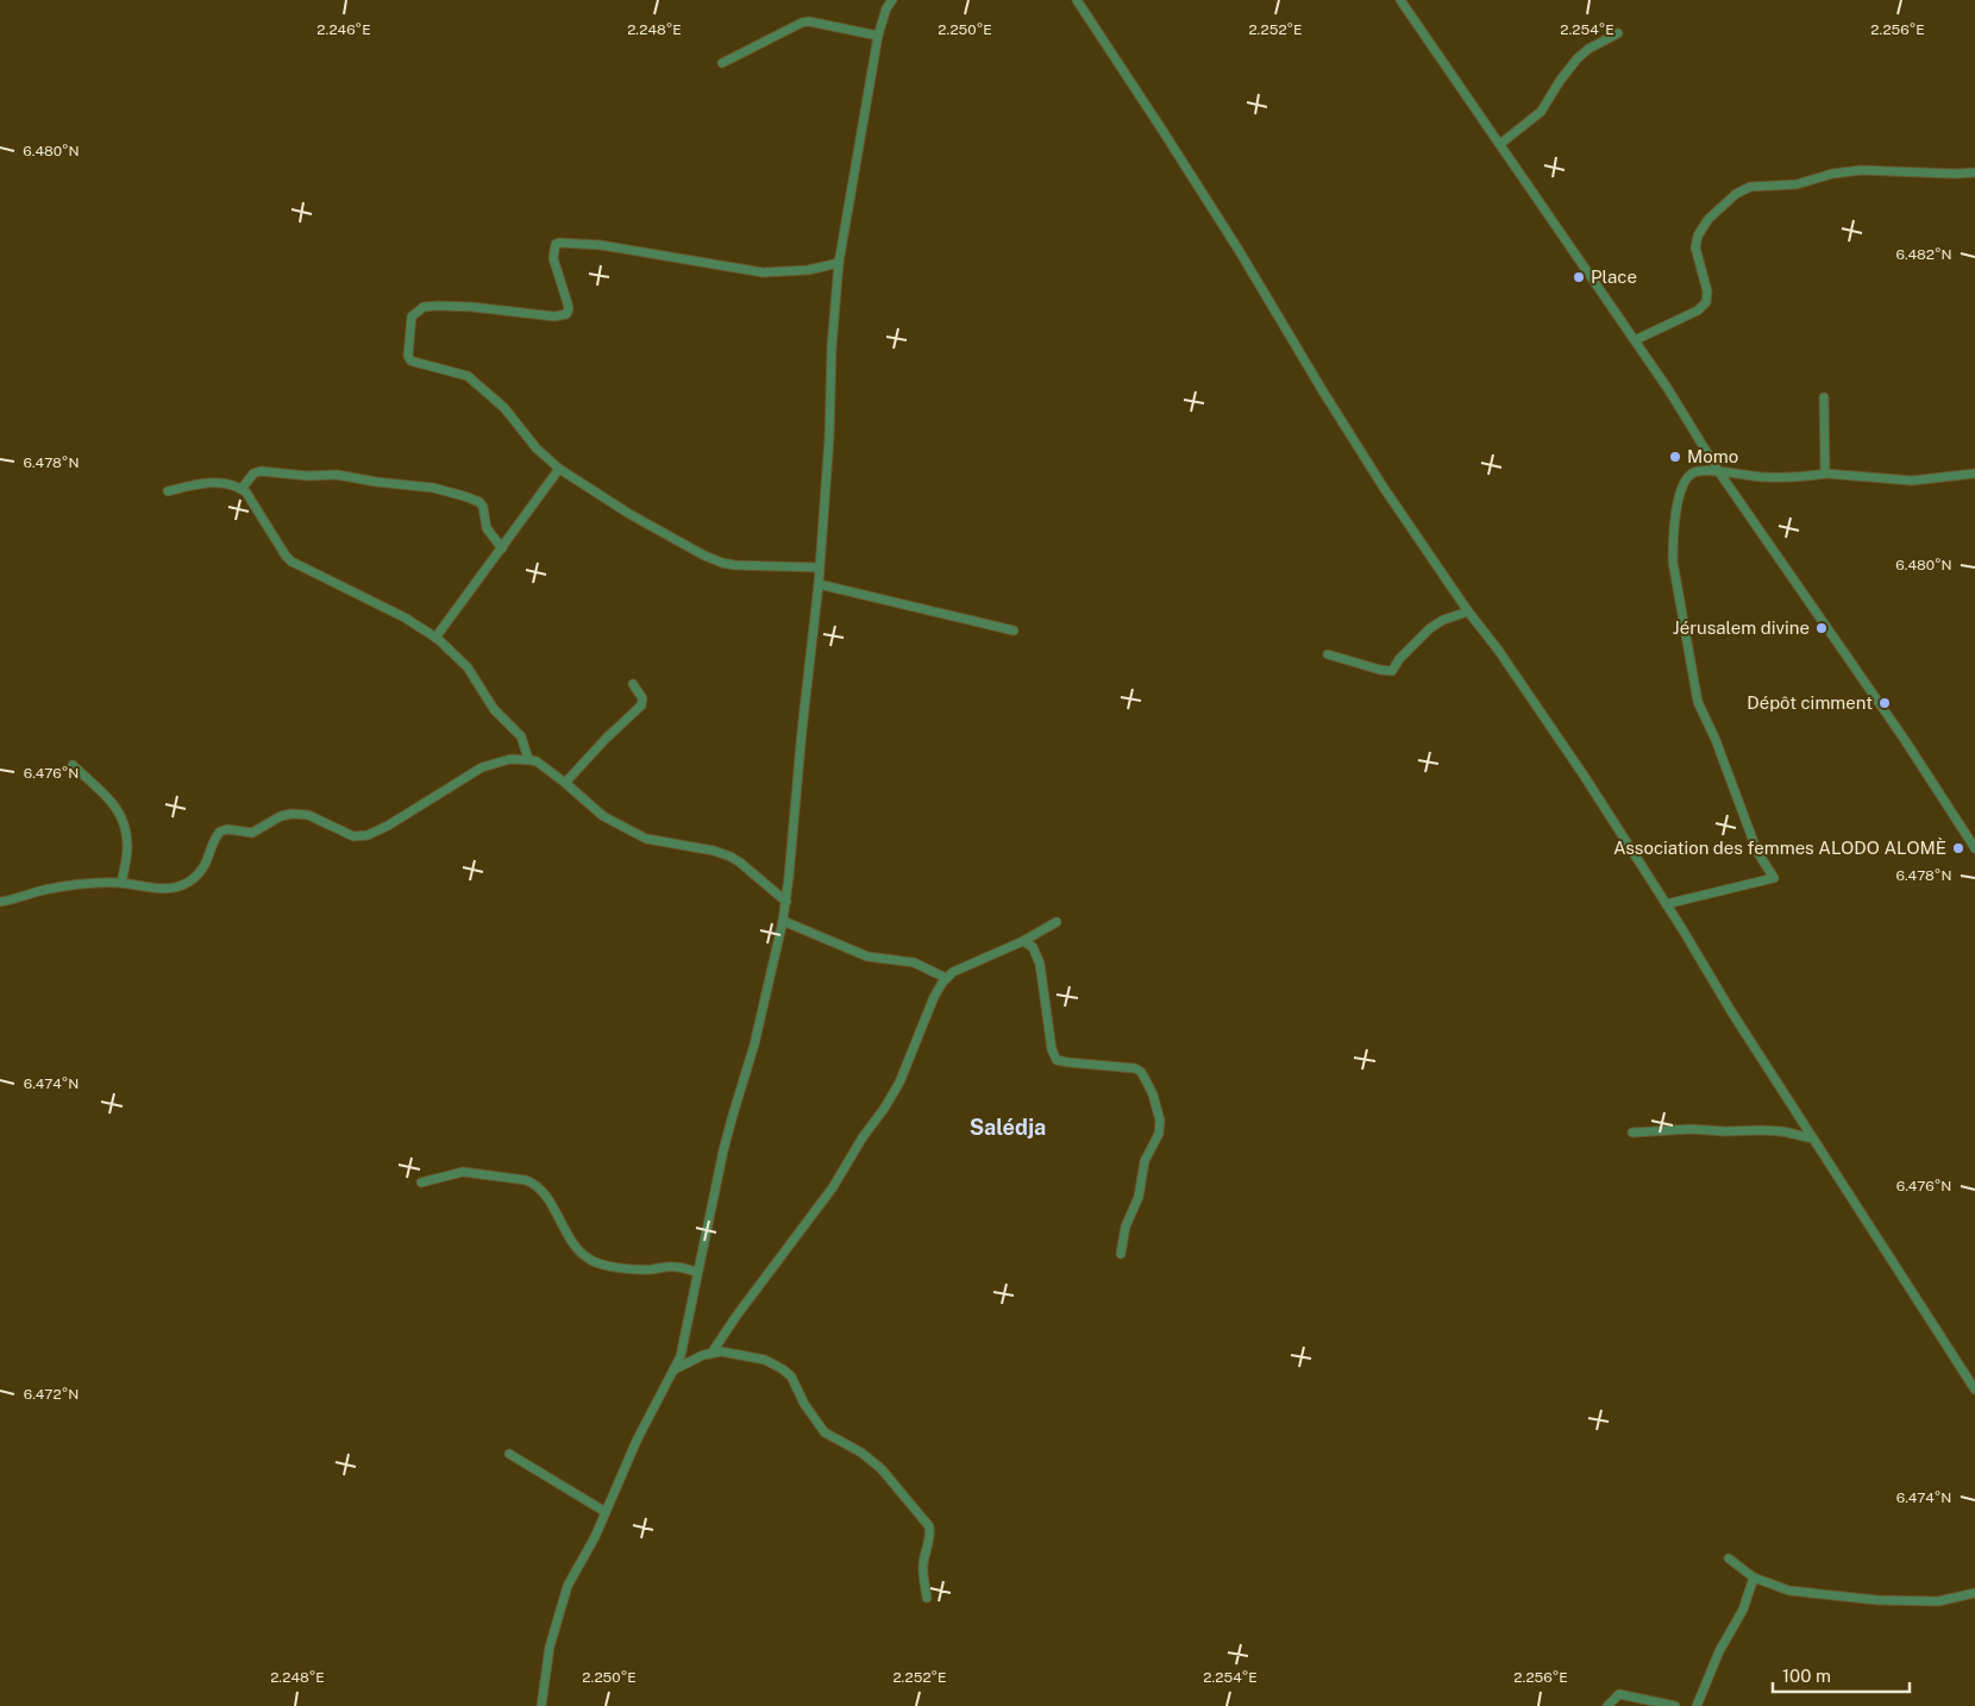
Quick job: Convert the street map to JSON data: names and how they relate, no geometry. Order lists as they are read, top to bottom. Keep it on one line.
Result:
{"districts":["Salédja"],"places":["Place","Momo","Jérusalem divine","Dépôt cimment","Association des femmes ALODO ALOMÈ"],"scale_bar":"100 m","coordinates":["2.246°E","2.248°E","2.250°E","2.252°E","2.254°E","2.256°E","6.480°N","6.482°N","6.478°N","6.476°N","6.474°N","6.472°N"]}
